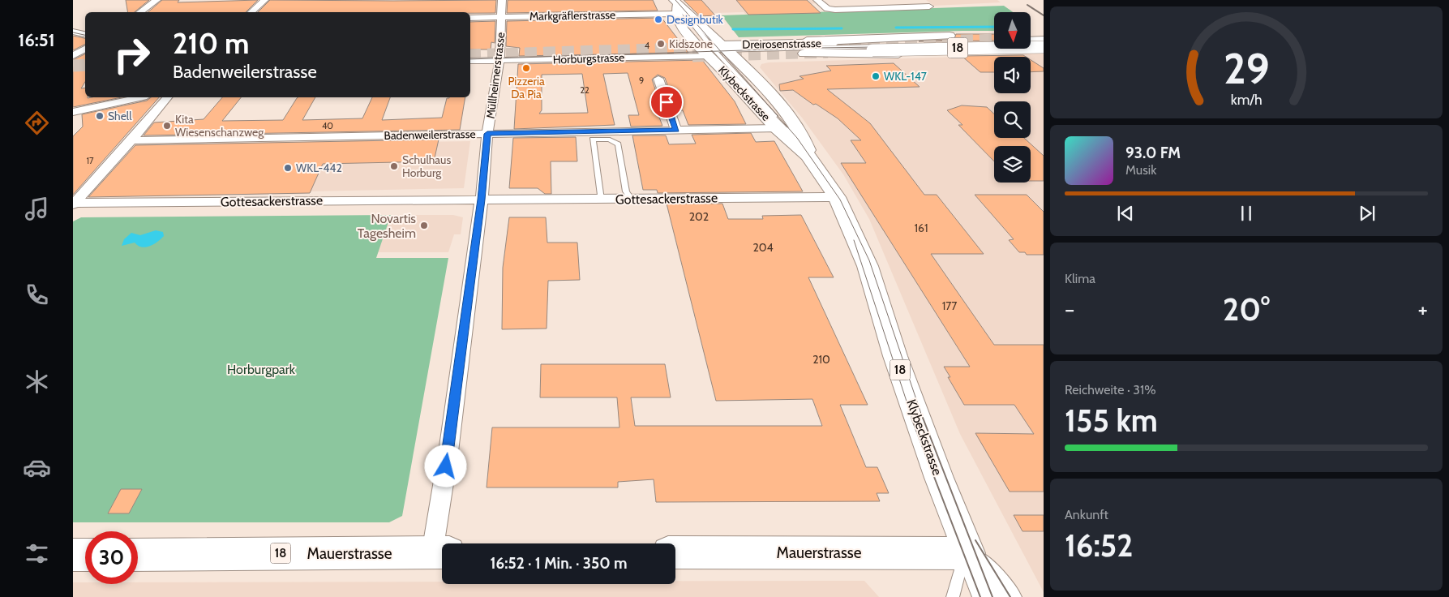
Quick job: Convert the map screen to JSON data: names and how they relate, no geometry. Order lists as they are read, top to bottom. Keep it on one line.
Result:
{"streets":{"main road":["Dreirosenstrasse","18","Klybeckstrasse","Mauerstrasse"],"street":["Markgräflerstrasse","Horburgstrasse","Müllheimerstrasse","Badenweilerstrasse","Gottesackerstrasse"]},"crossings":[["Markgräflerstrasse","Müllheimerstrasse"],["Markgräflerstrasse","Klybeckstrasse"],["Dreirosenstrasse","18"],["Dreirosenstrasse","Horburgstrasse"],["Dreirosenstrasse","Klybeckstrasse"],["Horburgstrasse","Müllheimerstrasse"],["Horburgstrasse","Klybeckstrasse"],["Müllheimerstrasse","Badenweilerstrasse"],["Müllheimerstrasse","Gottesackerstrasse"],["Müllheimerstrasse","Mauerstrasse"],["Klybeckstrasse","Badenweilerstrasse"],["Klybeckstrasse","Gottesackerstrasse"],["Klybeckstrasse","Mauerstrasse"]],"parks":["Horburgpark"],"places":["Designbutik","Kidszone","Pizzeria Da Pia","WKL-147","Shell","Kita Wiesenschanzweg","Schulhaus Horburg","WKL-442","Novartis Tagesheim"],"house_numbers":["4","9","22","40","17","202","161","204","177","210"],"north":"bottom","page":{"tabs":"16:51","turn":["210 m","Badenweilerstrasse"],"song":["93.0 FM","Musik"],"tile":["Klima",["Reichweite · 31%","155 km"],["Ankunft","16:52"]],"heat":["−","20°","+"],"limit":"30","trip":"16:52 · 1 Min. · 350 m","gauge":["29","km/h"]}}
